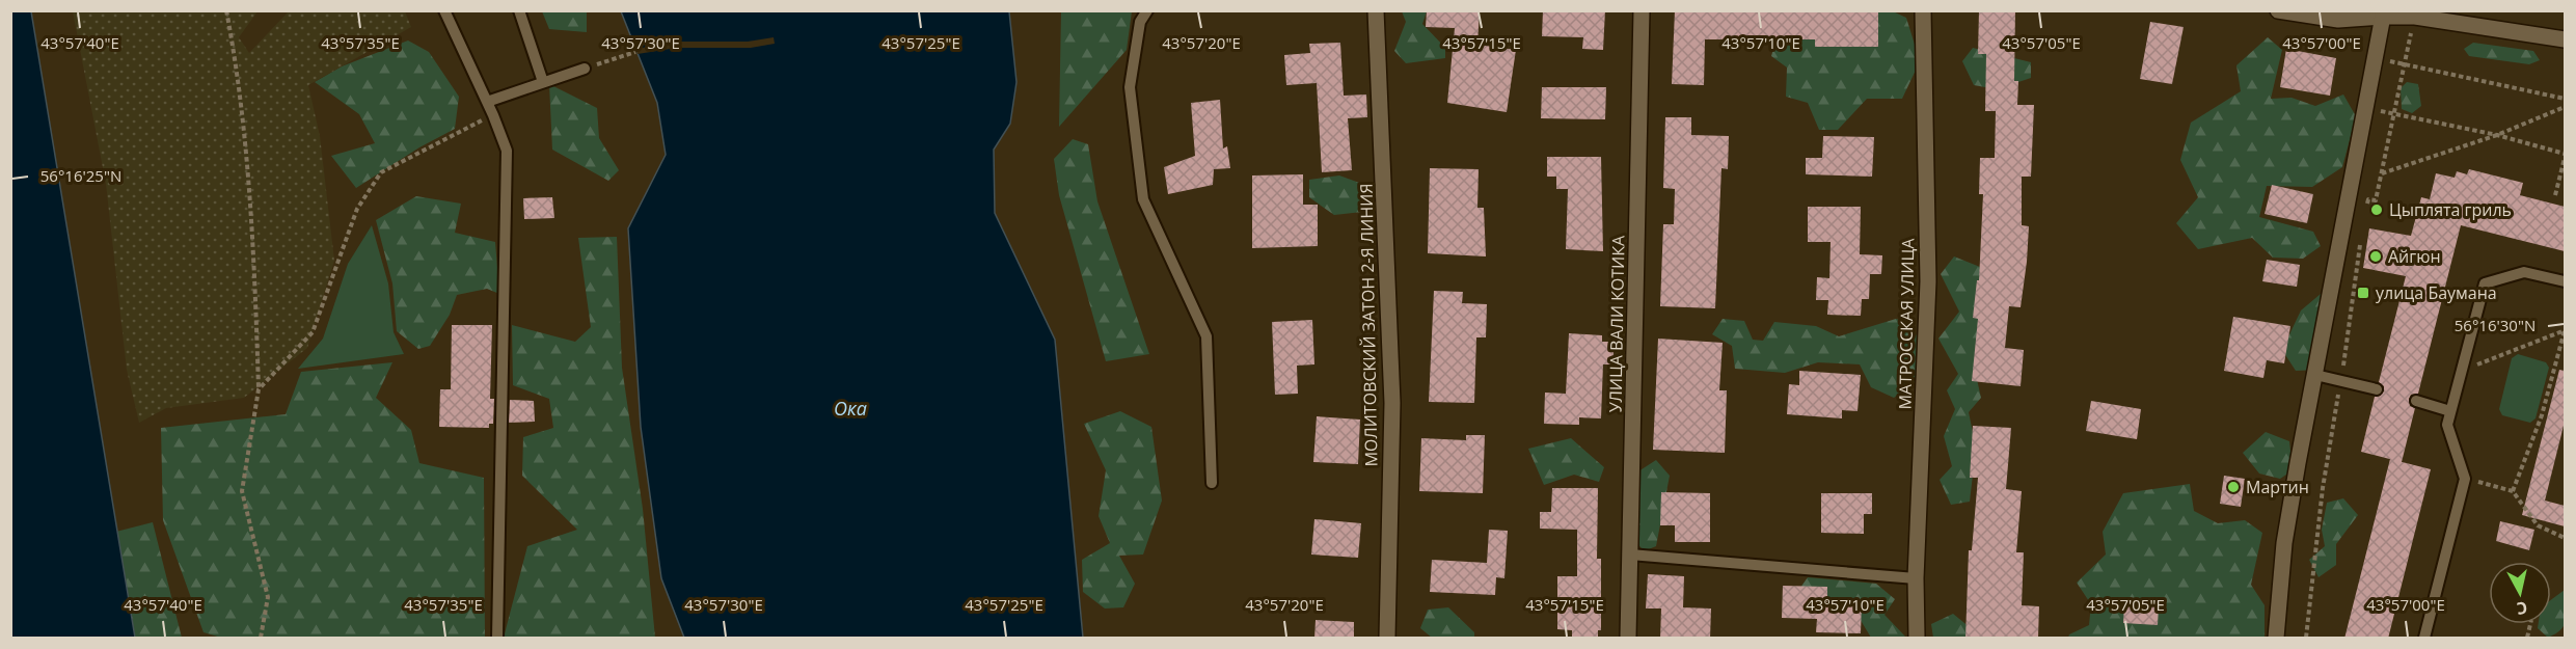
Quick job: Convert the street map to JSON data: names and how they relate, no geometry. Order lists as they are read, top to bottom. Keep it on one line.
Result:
{"streets":{"street":["УЛИЦА ВАЛИ КОТИКА","МАТРОССКАЯ УЛИЦА","МОЛИТОВСКИЙ ЗАТОН 2-Я ЛИНИЯ"]},"water":["Ока"],"places":{"other":["Цыплята гриль","Айгюн","Мартин"],"transit":["улица Баумана"]},"north":"bottom","coordinates":["43°57'40\"E","43°57'35\"E","43°57'30\"E","43°57'25\"E","43°57'20\"E","43°57'15\"E","43°57'10\"E","43°57'05\"E","43°57'00\"E","56°16'25\"N","56°16'30\"N"]}
